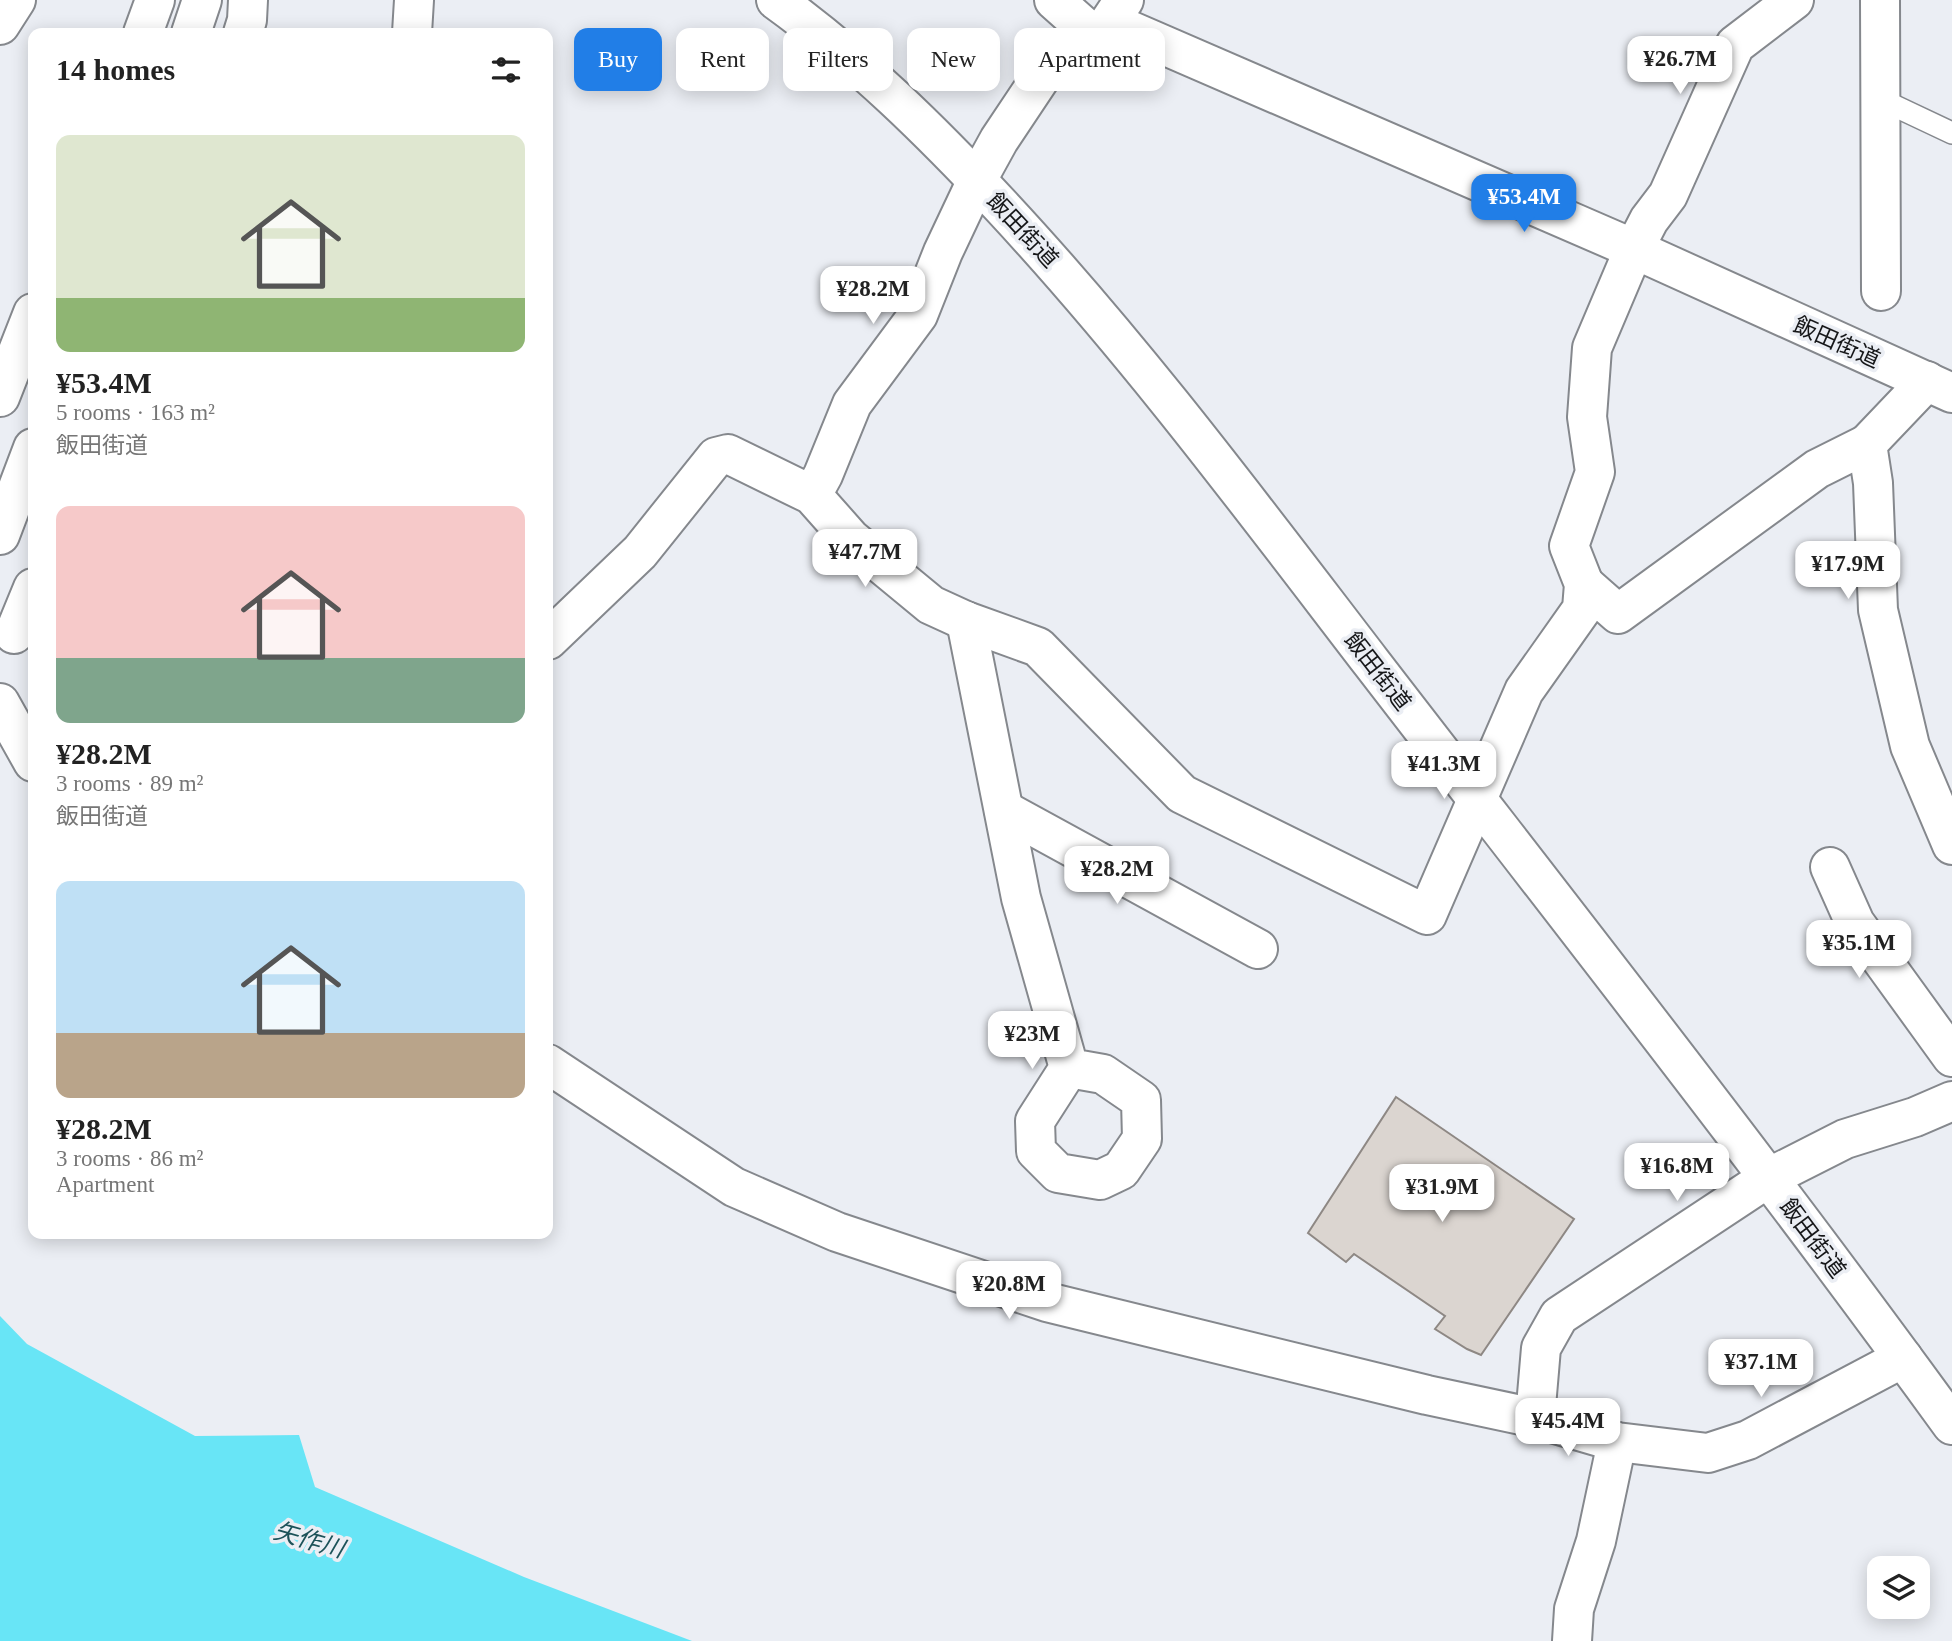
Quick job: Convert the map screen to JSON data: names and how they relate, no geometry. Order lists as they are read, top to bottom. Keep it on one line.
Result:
{"streets":{"main road":["飯田街道"]},"water":["矢作川"],"page":{"chip":["Buy","Rent","Filters","New","Apartment"],"heading":"14 homes","price":["¥26.7M","¥53.4M","¥28.2M","¥47.7M","¥17.9M","¥41.3M","¥28.2M","¥35.1M","¥23M","¥16.8M","¥31.9M","¥20.8M","¥37.1M","¥45.4M"],"list":[{"name":"¥53.4M","note":"5 rooms · 163 m² · 飯田街道"},{"name":"¥28.2M","note":"3 rooms · 89 m² · 飯田街道"},{"name":"¥28.2M","note":"3 rooms · 86 m² · Apartment"}]}}
